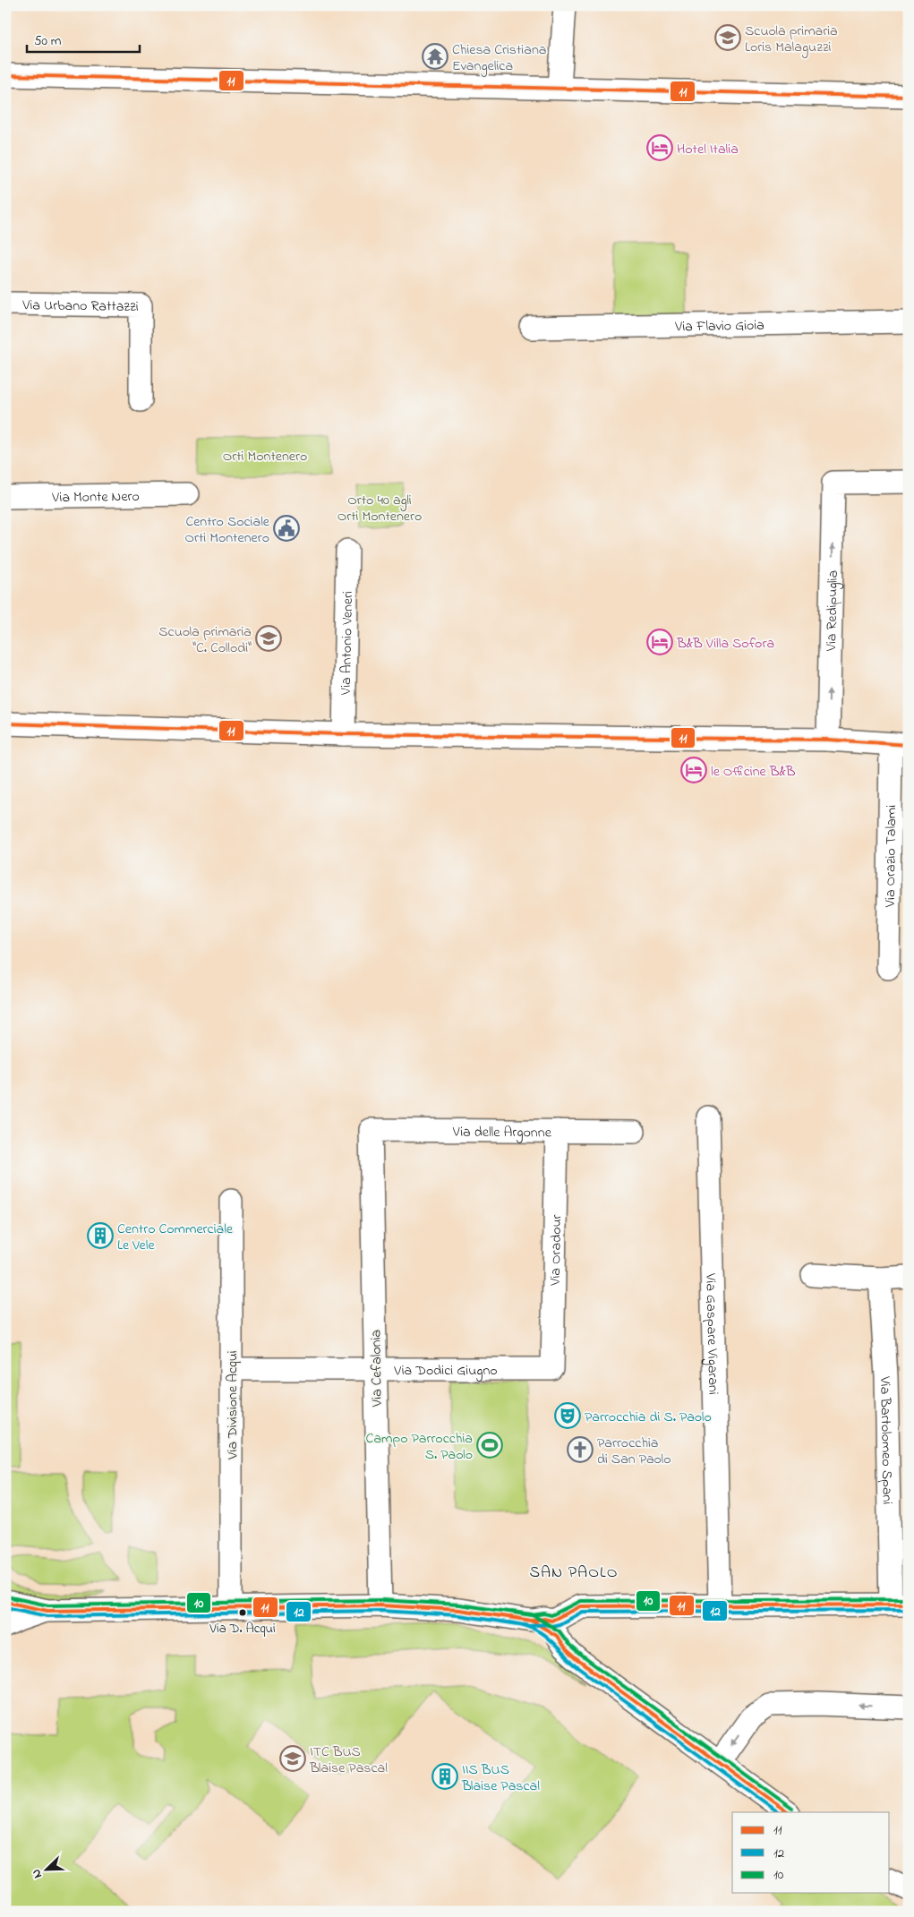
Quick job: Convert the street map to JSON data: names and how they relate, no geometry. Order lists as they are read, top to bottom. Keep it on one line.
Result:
{"streets":{"street":["Via Urbano Rattazzi","Via Flavio Gioia","Via Monte Nero","Via Redipuglia","Via Antonio Veneri","Via Orazio Talami","Via delle Argonne","Via Oradour","Via Gaspare Vigarani","Via Cefalonia","Via Dodici Giugno","Via Divisione Acqui","Via Bartolomeo Spani"]},"crossings":[["Via delle Argonne","Via Oradour"],["Via delle Argonne","Via Cefalonia"],["Via Oradour","Via Dodici Giugno"],["Via Cefalonia","Via Dodici Giugno"],["Via Dodici Giugno","Via Divisione Acqui"]],"one_way":["Via Redipuglia"],"districts":["SAN PAOLO"],"parks":["Orti Montenero","Orto 40 agli Orti Montenero"],"places":{"school or university":["Scuola primaria Loris Malaguzzi","Scuola primaria \"C. Collodi\"","ITC BUS Blaise Pascal"],"temple":["Chiesa Cristiana Evangelica"],"hotel":["Hotel Italia","B&B Villa Sofora","le Officine B&B"],"public building":["Centro Sociale Orti Montenero"],"building":["Centro Commerciale Le Vele","IIS BUS Blaise Pascal"],"theatre":["Parrocchia di S. Paolo"],"sports":["Campo Parrocchia S. Paolo"],"church":["Parrocchia di San Paolo"],"other":["Via D. Acqui"]},"lines":["transit line 11","transit line 10","transit line 12"],"legend":["11","12","10"],"scale_bar":"50 m","north":"bottom left"}
